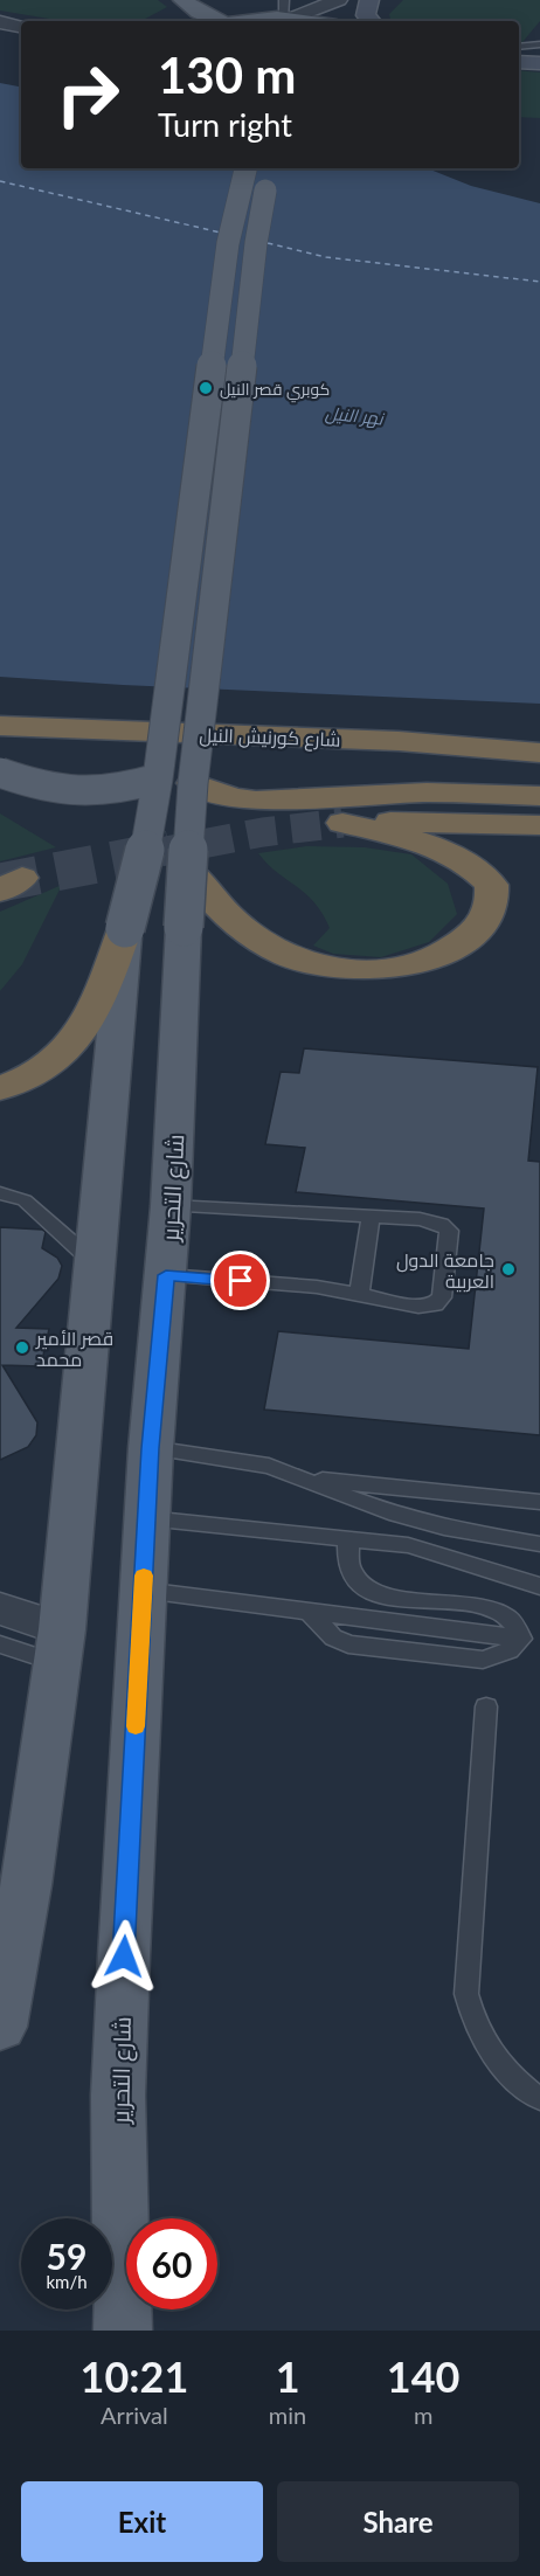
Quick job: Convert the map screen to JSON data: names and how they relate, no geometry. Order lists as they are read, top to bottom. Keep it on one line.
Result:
{"streets":{"highway":["شارع كورنيش النيل"],"main road":["شارع التحرير"]},"water":["نهر النيل"],"places":["كوبري قصر النيل","جامعة الدول العربية","قصر الأمير محمد"],"page":{"turn":["130 m","Turn right"],"speed":"59 km/h","limit":"60","eta":["10:21","Arrival","1","min","140","m"],"buttons":["Exit","Share"]}}
